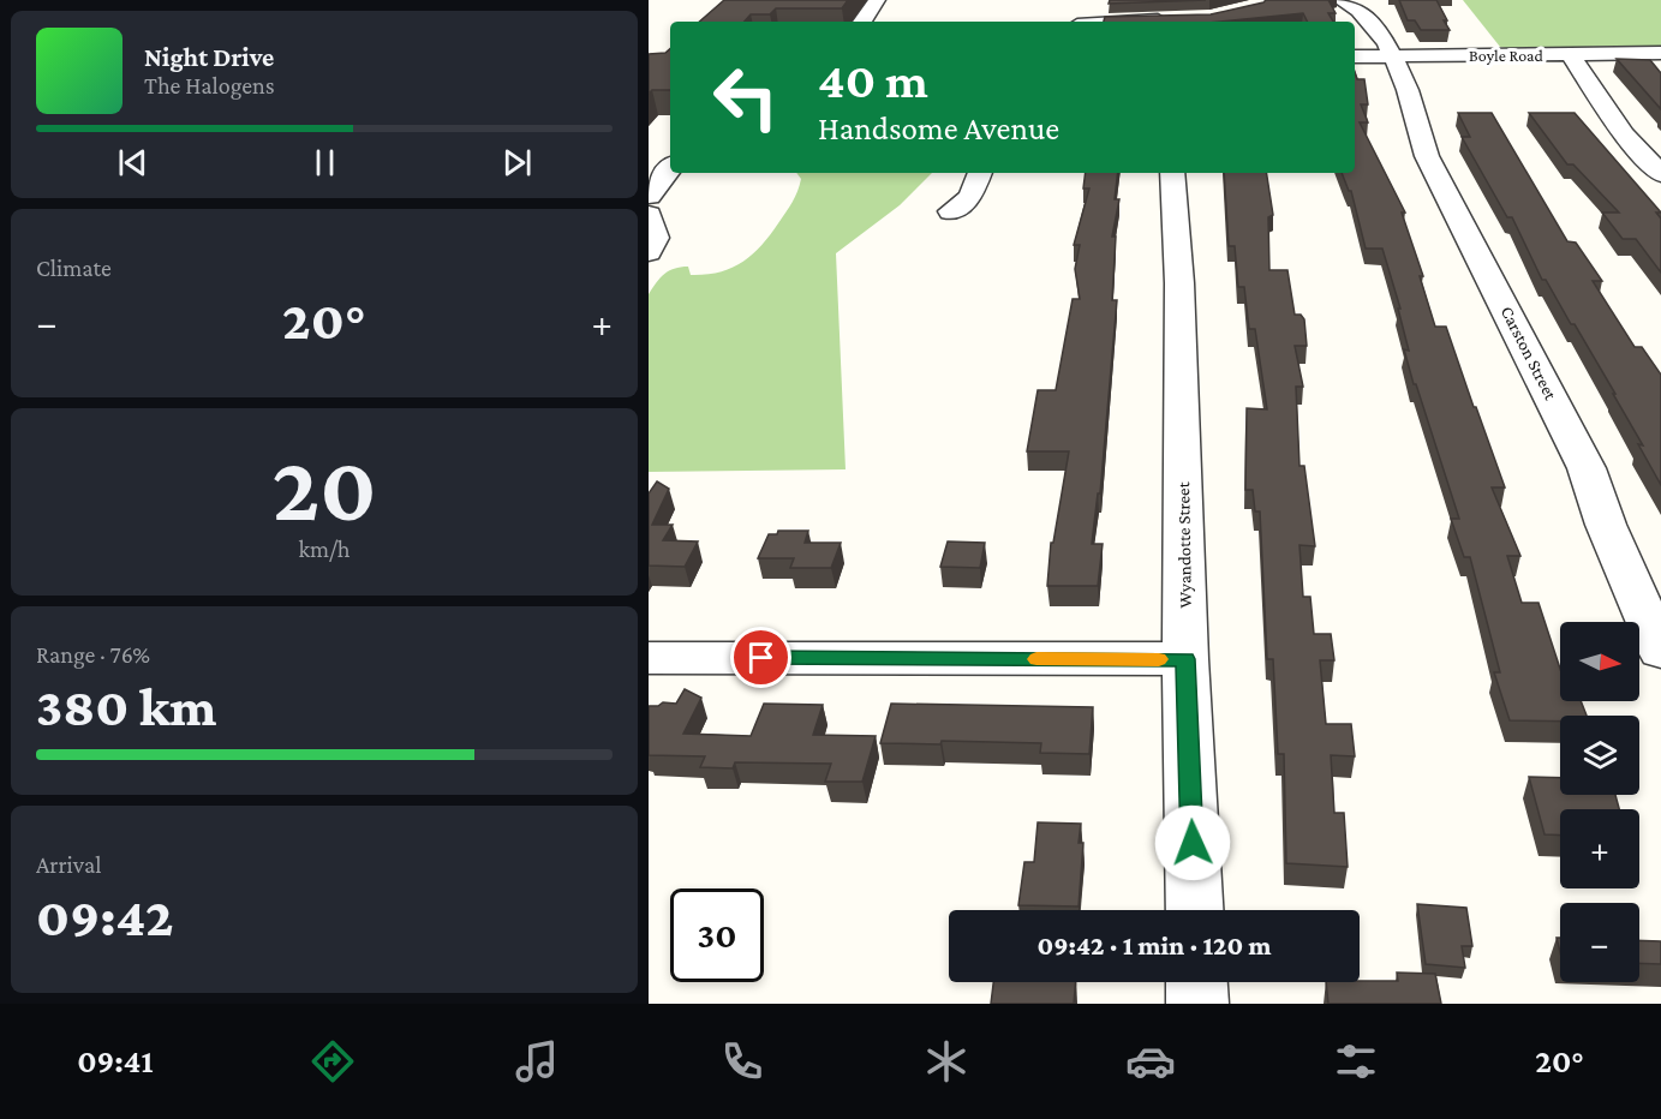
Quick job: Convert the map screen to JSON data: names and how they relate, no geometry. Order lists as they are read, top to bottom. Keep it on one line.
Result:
{"streets":{"street":["Boyle Road","Carston Street","Wyandotte Street"]},"crossings":[["Boyle Road","Carston Street"]],"north":"right","page":{"turn":["40 m","Handsome Avenue"],"song":["Night Drive","The Halogens"],"tile":["Climate",["20","km/h"],["Range · 76%","380 km"],["Arrival","09:42"]],"heat":["−","20°","+"],"map_buttons":["+","−"],"limit":"30","trip":"09:42 · 1 min · 120 m","tabs":["09:41","20°"]}}
